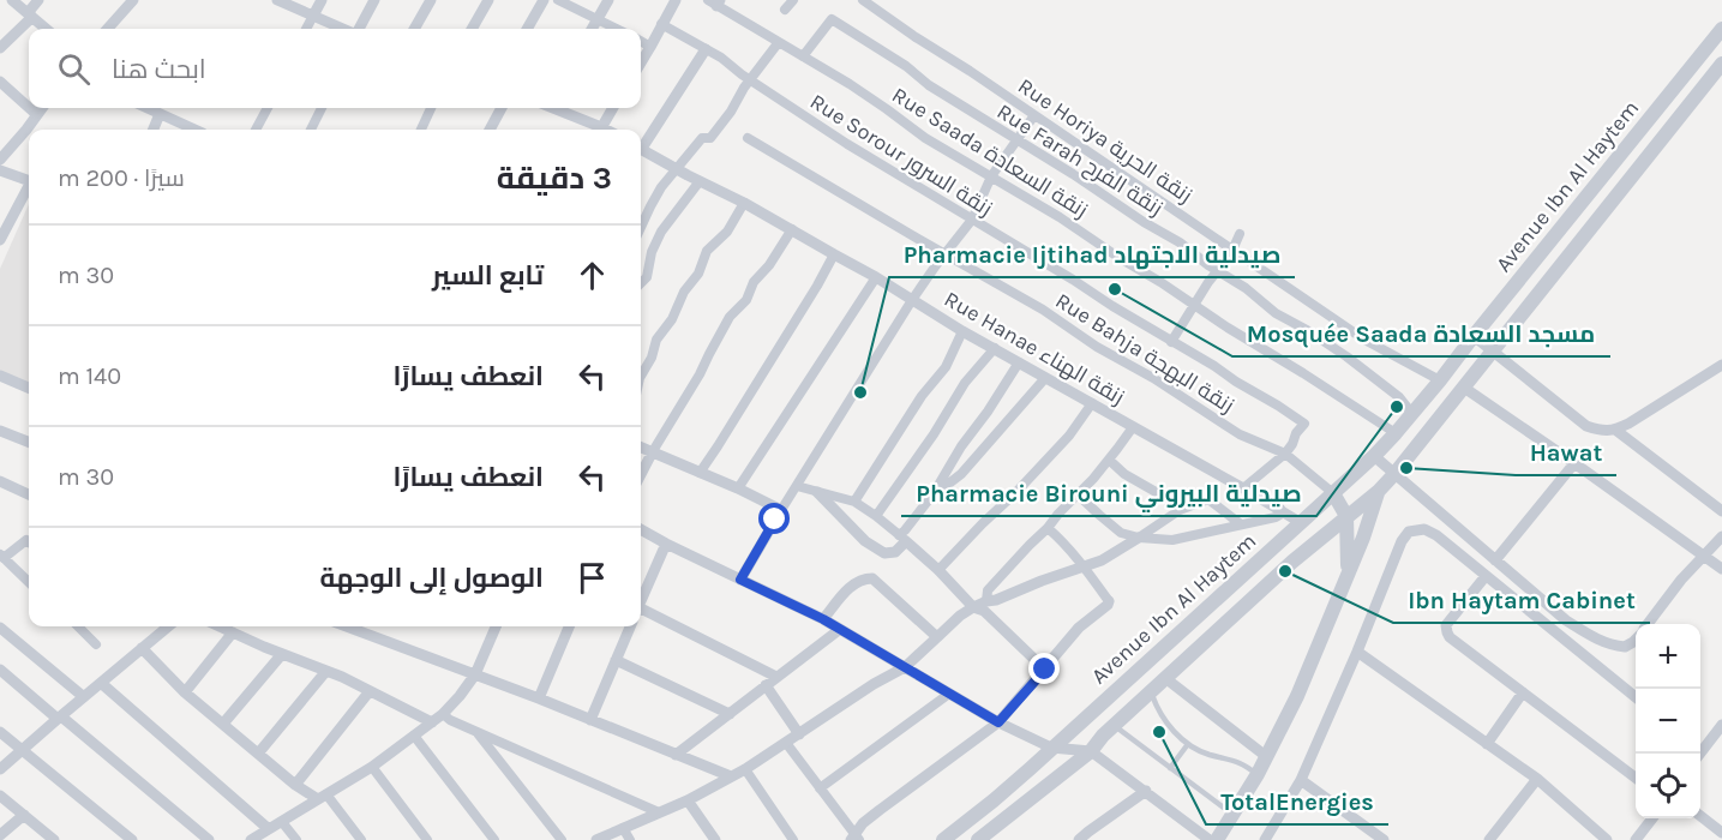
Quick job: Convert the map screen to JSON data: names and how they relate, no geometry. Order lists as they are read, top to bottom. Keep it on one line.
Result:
{"streets":{"street":["Rue Horiya زنقة الحرية","Rue Saada زنقة السعادة","Rue Sorour زنقة السرور","Rue Farah زنقة الفرح","Avenue Ibn Al Haytem","Rue Hanae زنقة الهناء","Rue Bahja زنقة البهجة"]},"crossings":[["Rue Horiya زنقة الحرية","Avenue Ibn Al Haytem"],["Rue Saada زنقة السعادة","Rue Farah زنقة الفرح"],["Rue Saada زنقة السعادة","Avenue Ibn Al Haytem"],["Rue Sorour زنقة السرور","Rue Hanae زنقة الهناء"],["Rue Sorour زنقة السرور","Rue Bahja زنقة البهجة"],["Rue Farah زنقة الفرح","Avenue Ibn Al Haytem"],["Avenue Ibn Al Haytem","Rue Hanae زنقة الهناء"],["Avenue Ibn Al Haytem","Rue Bahja زنقة البهجة"]],"places":["Mosquée Saada مسجد السعادة","Pharmacie Ijtihad صيدلية الاجتهاد","Pharmacie Birouni صيدلية البيروني","Hawat","Ibn Haytam Cabinet","TotalEnergies"],"page":{"search":"ابحث هنا","heading":["3 دقيقة","سيرًا · 200 m"],"list":[["تابع السير","30 m"],["انعطف يسارًا","140 m"],["انعطف يسارًا","30 m"],"الوصول إلى الوجهة"],"map_buttons":["+","−"]}}
